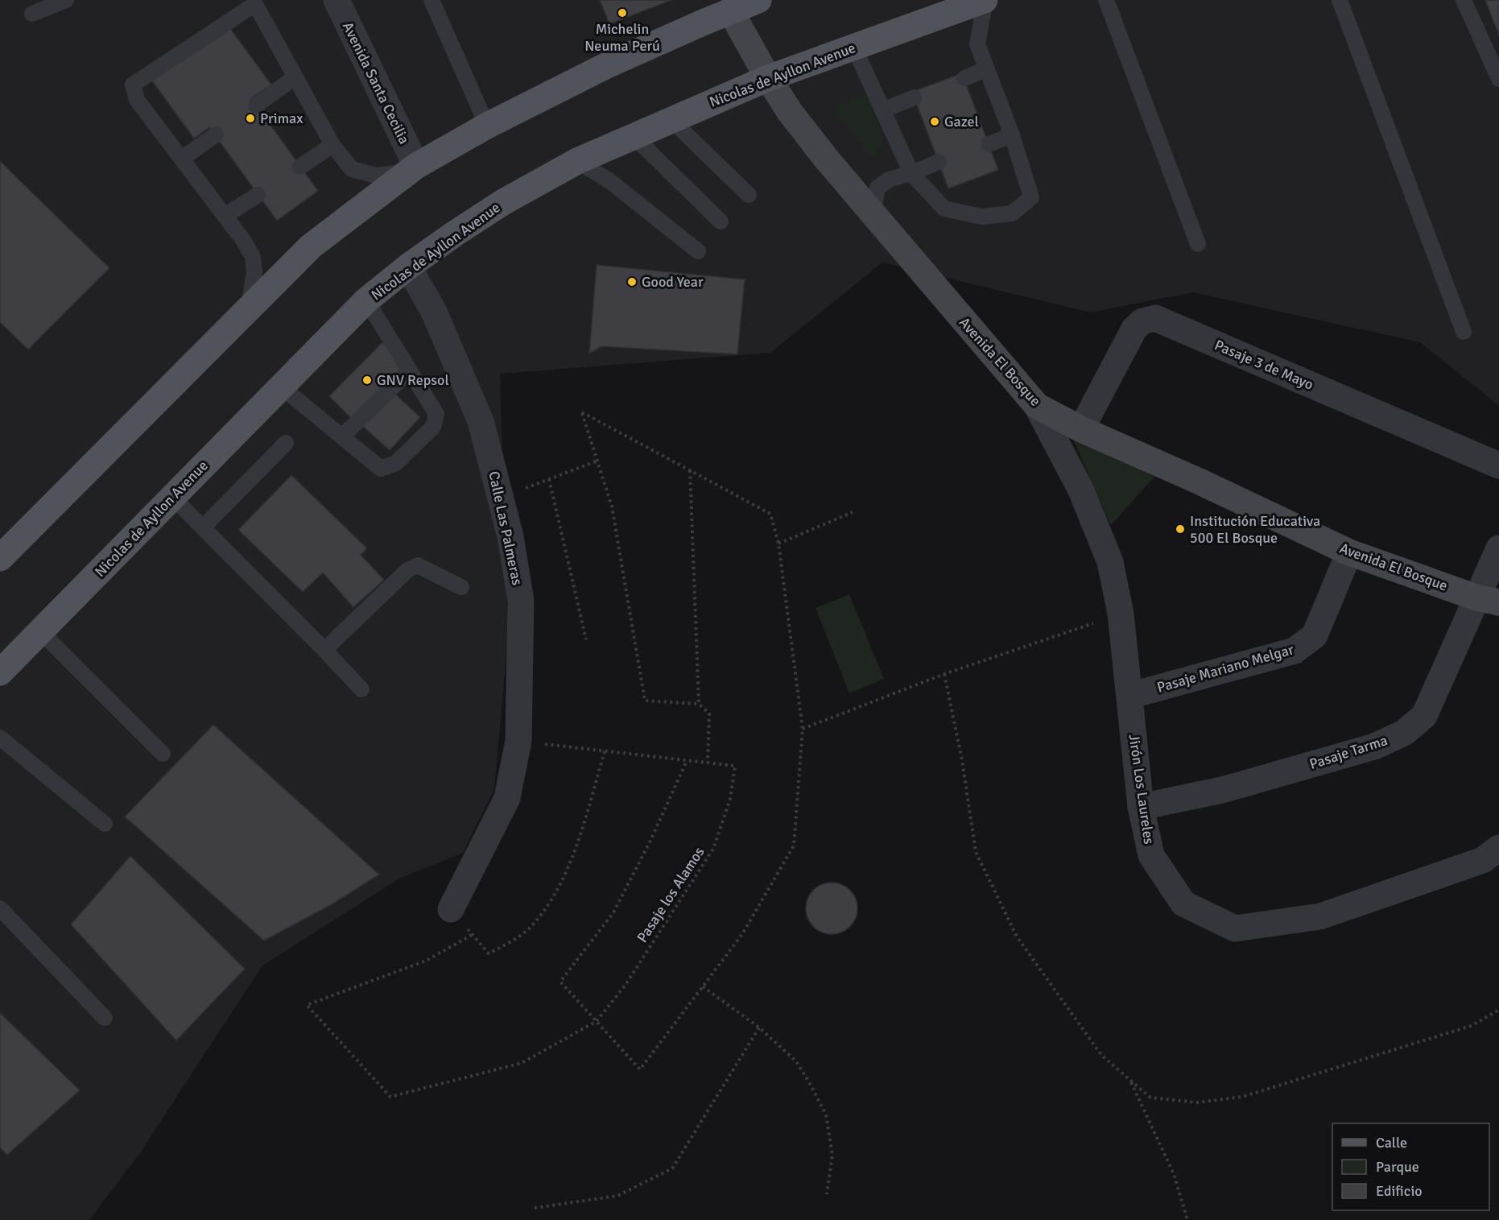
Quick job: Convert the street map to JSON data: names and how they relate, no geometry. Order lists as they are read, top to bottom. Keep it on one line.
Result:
{"streets":{"main road":["Nicolas de Ayllon Avenue"],"street":["Avenida Santa Cecilia","Avenida El Bosque","Pasaje 3 de Mayo","Calle Las Palmeras","Pasaje Mariano Melgar","Pasaje Tarma","Jirón Los Laureles"],"path":["Pasaje los Alamos"]},"crossings":[["Nicolas de Ayllon Avenue","Avenida El Bosque"],["Nicolas de Ayllon Avenue","Calle Las Palmeras"],["Avenida El Bosque","Pasaje 3 de Mayo"],["Avenida El Bosque","Pasaje Mariano Melgar"],["Avenida El Bosque","Pasaje Tarma"],["Avenida El Bosque","Jirón Los Laureles"],["Pasaje Mariano Melgar","Jirón Los Laureles"],["Pasaje Tarma","Jirón Los Laureles"]],"places":["Michelin Neuma Perú","Primax","Gazel","Good Year","GNV Repsol","Institución Educativa 500 El Bosque"],"legend":["Calle","Parque","Edificio"]}
